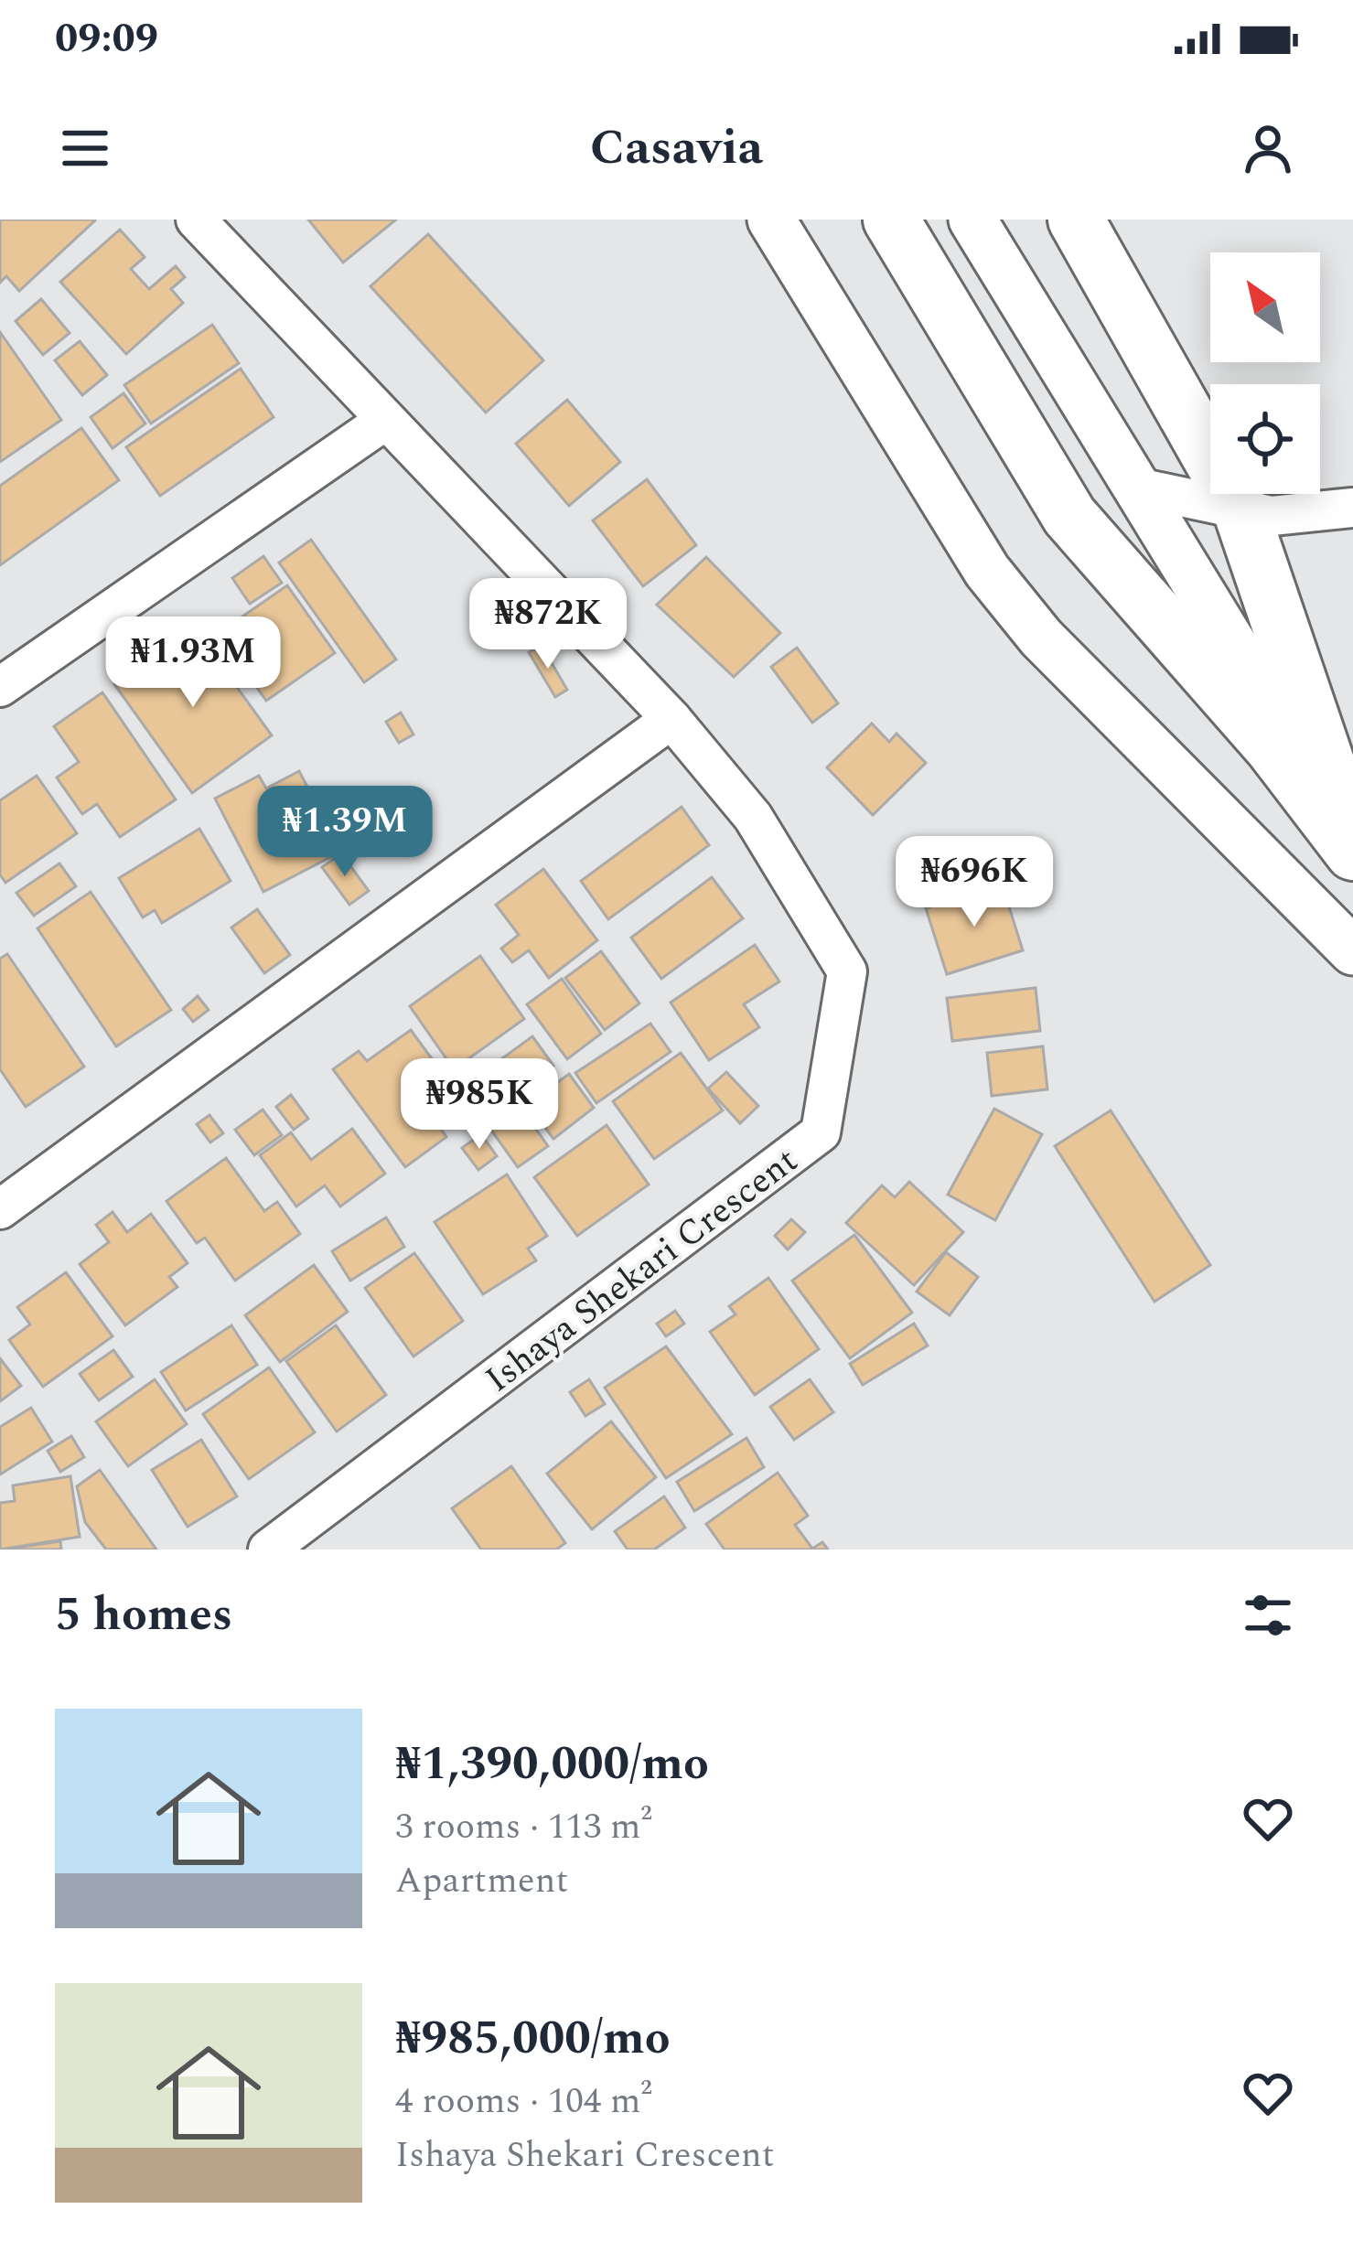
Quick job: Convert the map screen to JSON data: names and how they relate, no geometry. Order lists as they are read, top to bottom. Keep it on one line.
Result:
{"streets":{"street":["Ishaya Shekari Crescent"]},"north":"top left","page":{"status":"09:09","header":"Casavia","price":["₦872K","₦1.93M","₦1.39M","₦696K","₦985K"],"heading":"5 homes","list":[{"name":"₦1,390,000/mo","note":"3 rooms · 113 m² · Apartment"},{"name":"₦985,000/mo","note":"4 rooms · 104 m² · Ishaya Shekari Crescent"}]}}
